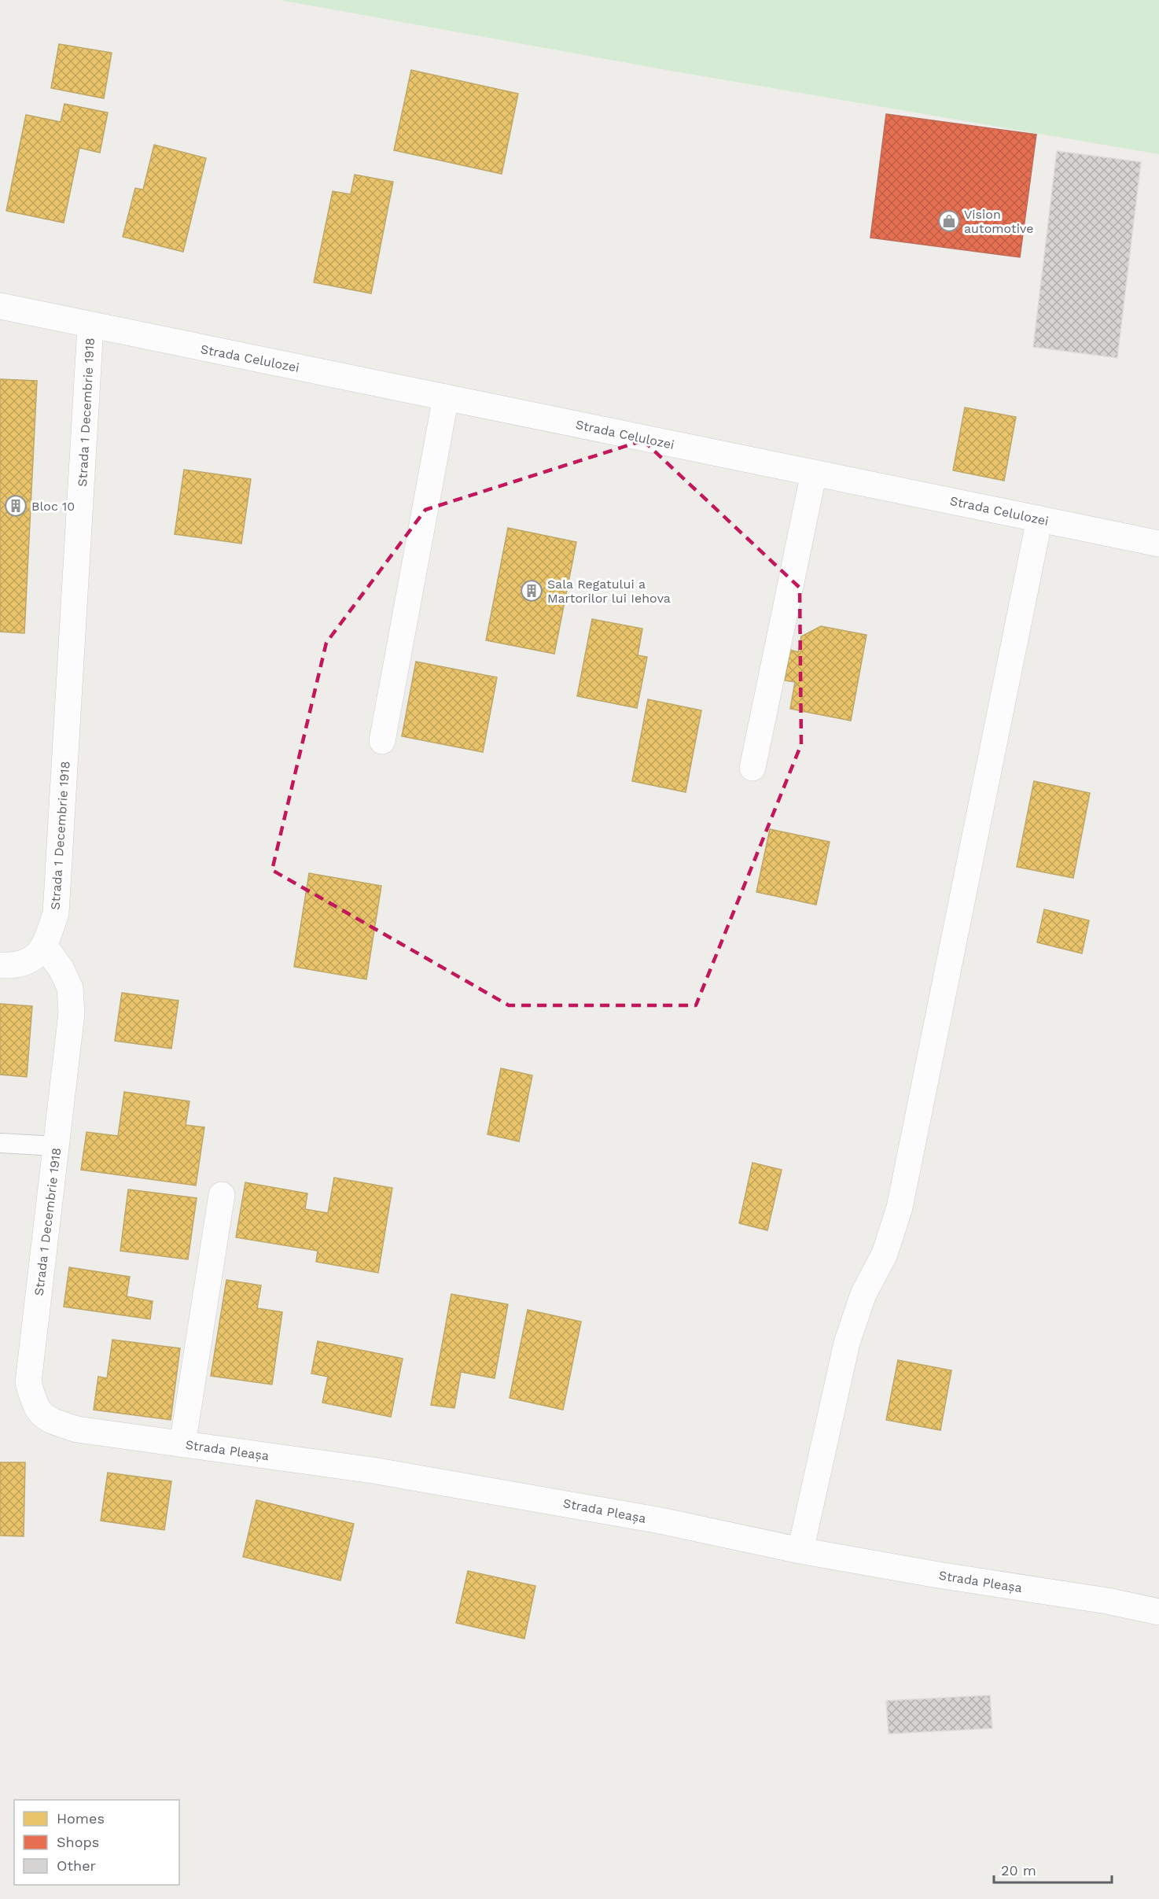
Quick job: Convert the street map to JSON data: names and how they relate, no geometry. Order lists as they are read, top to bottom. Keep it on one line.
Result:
{"streets":{"street":["Strada Celulozei","Strada 1 Decembrie 1918","Strada Pleașa"]},"crossings":[["Strada Celulozei","Strada 1 Decembrie 1918"],["Strada 1 Decembrie 1918","Strada Pleașa"]],"places":{"shop":["Vision automotive"],"building":["Bloc 10","Sala Regatului a Martorilor lui Iehova"]},"legend":["Homes","Shops","Other"],"scale_bar":"20 m"}
